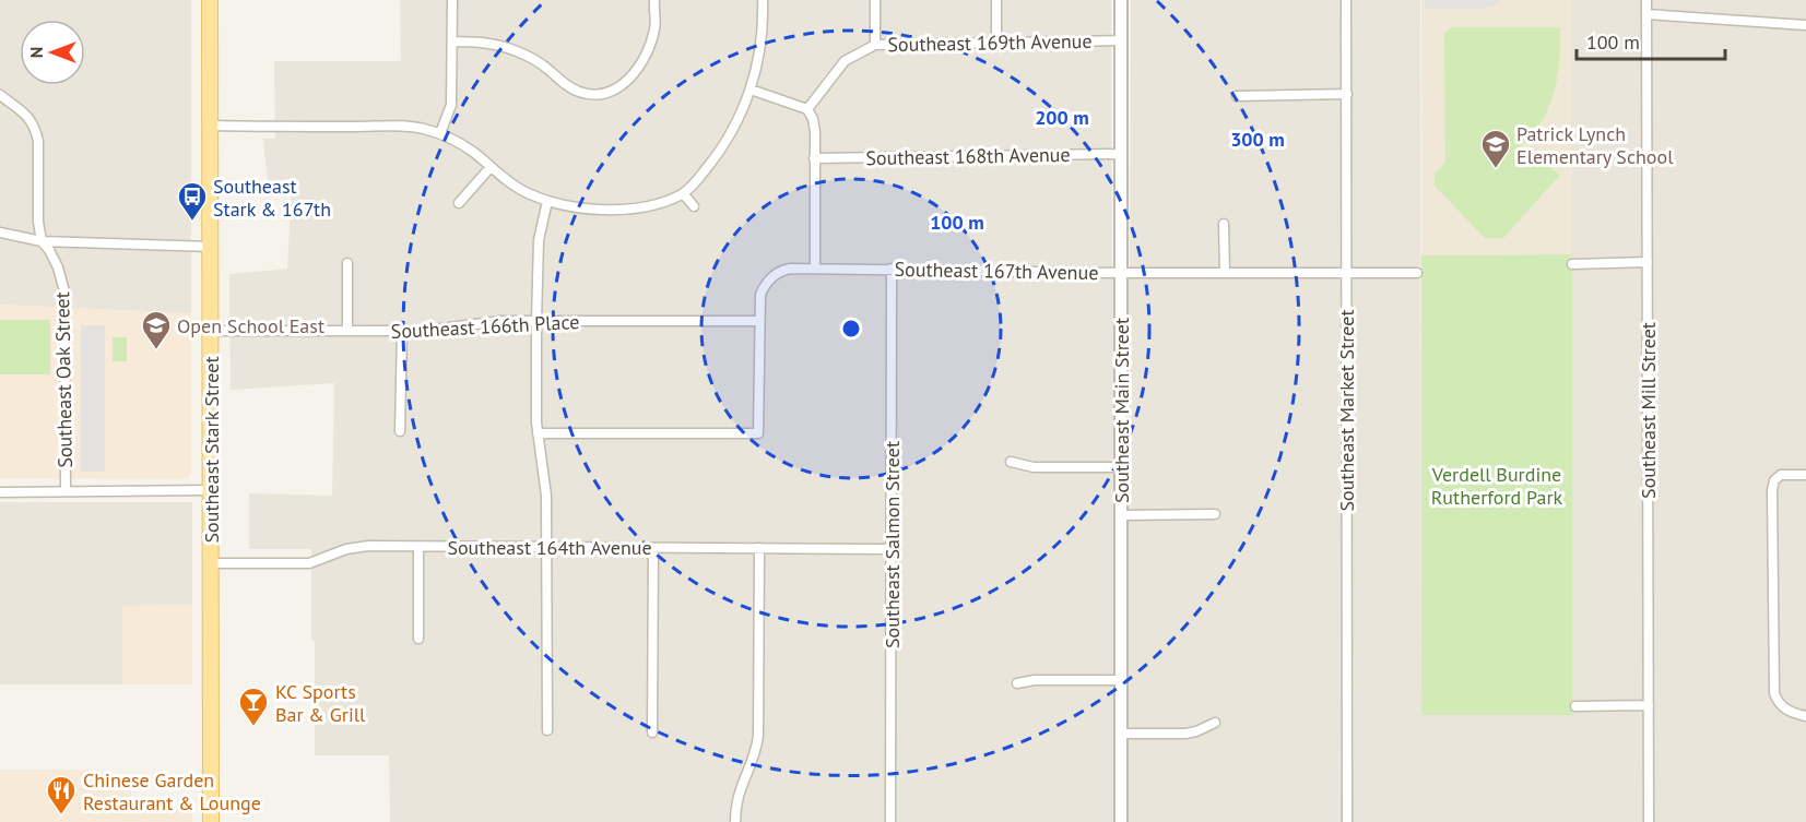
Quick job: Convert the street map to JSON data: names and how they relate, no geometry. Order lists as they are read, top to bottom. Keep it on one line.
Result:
{"streets":{"main road":["Southeast Stark Street"],"street":["Southeast 169th Avenue","Southeast 168th Avenue","Southeast 167th Avenue","Southeast 166th Place","Southeast Oak Street","Southeast Main Street","Southeast Market Street","Southeast Mill Street","Southeast Salmon Street","Southeast 164th Avenue"]},"crossings":[["Southeast 169th Avenue","Southeast Main Street"],["Southeast 168th Avenue","Southeast Main Street"],["Southeast 167th Avenue","Southeast 166th Place"],["Southeast 167th Avenue","Southeast Main Street"],["Southeast 167th Avenue","Southeast Market Street"],["Southeast 167th Avenue","Southeast Salmon Street"],["Southeast 166th Place","Southeast Stark Street"],["Southeast Stark Street","Southeast 164th Avenue"],["Southeast Salmon Street","Southeast 164th Avenue"]],"parks":["Verdell Burdine Rutherford Park"],"places":{"school or university":["Patrick Lynch Elementary School","Open School East"],"bus stop":["Southeast Stark & 167th"],"bar":["KC Sports Bar & Grill"],"restaurant":["Chinese Garden Restaurant & Lounge"]},"scale_bar":"100 m","north":"left","rings":["200 m","300 m","100 m"]}
